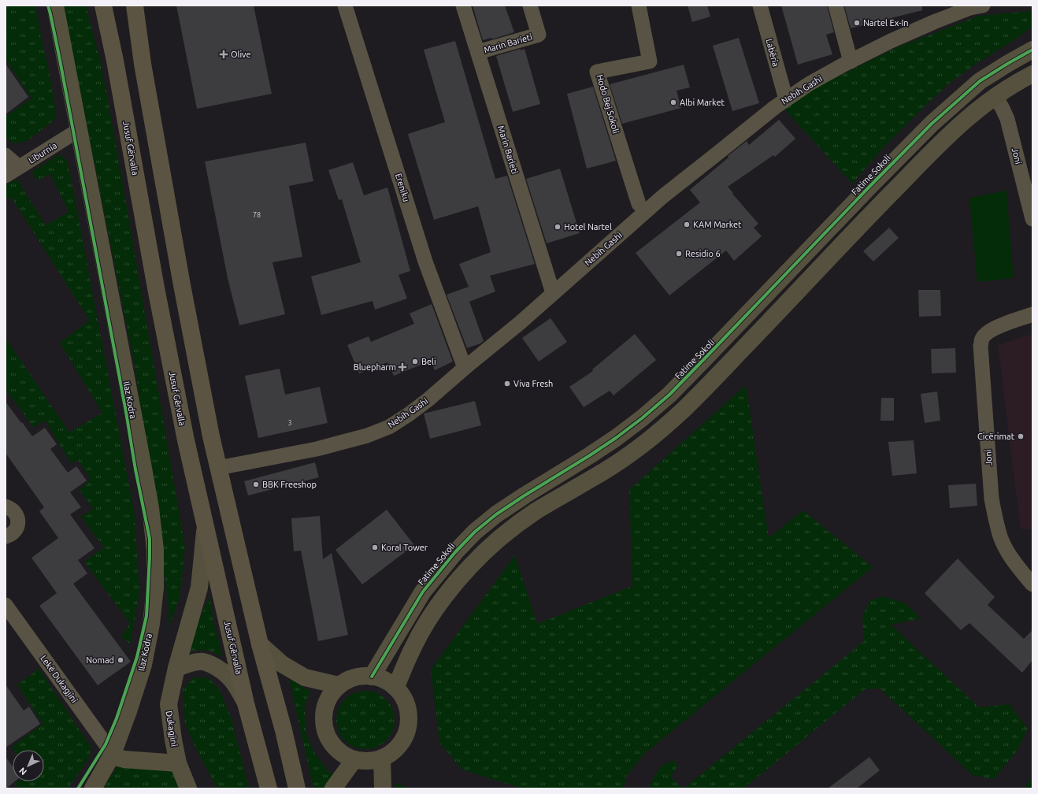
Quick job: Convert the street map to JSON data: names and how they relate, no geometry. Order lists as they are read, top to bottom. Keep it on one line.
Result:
{"streets":{"highway":["Jusuf Gërvalla"],"street":["Marin Barieti","Labëria","Nebih Gashi","Hodo Bej Sokoli","Marin Barleti","Liburnia","Joni","Fatime Sokoli","Ereniku","Ilaz Kodra","Lekë Dukagjini","Dukagjini"]},"crossings":[["Marin Barieti","Marin Barleti"],["Labëria","Nebih Gashi"],["Nebih Gashi","Marin Barleti"],["Nebih Gashi","Ereniku"],["Jusuf Gërvalla","Dukagjini"],["Liburnia","Ilaz Kodra"],["Ilaz Kodra","Lekë Dukagjini"]],"places":{"other":["Nartel Ex-In","Albi Market","KAM Market","Hotel Nartel","Residio 6","Beli","Viva Fresh","Cicërimat","BBK Freeshop","Koral Tower","Nomad"],"health":["Olive","Bluepharm"]},"house_numbers":["78","3"],"north":"bottom left"}
